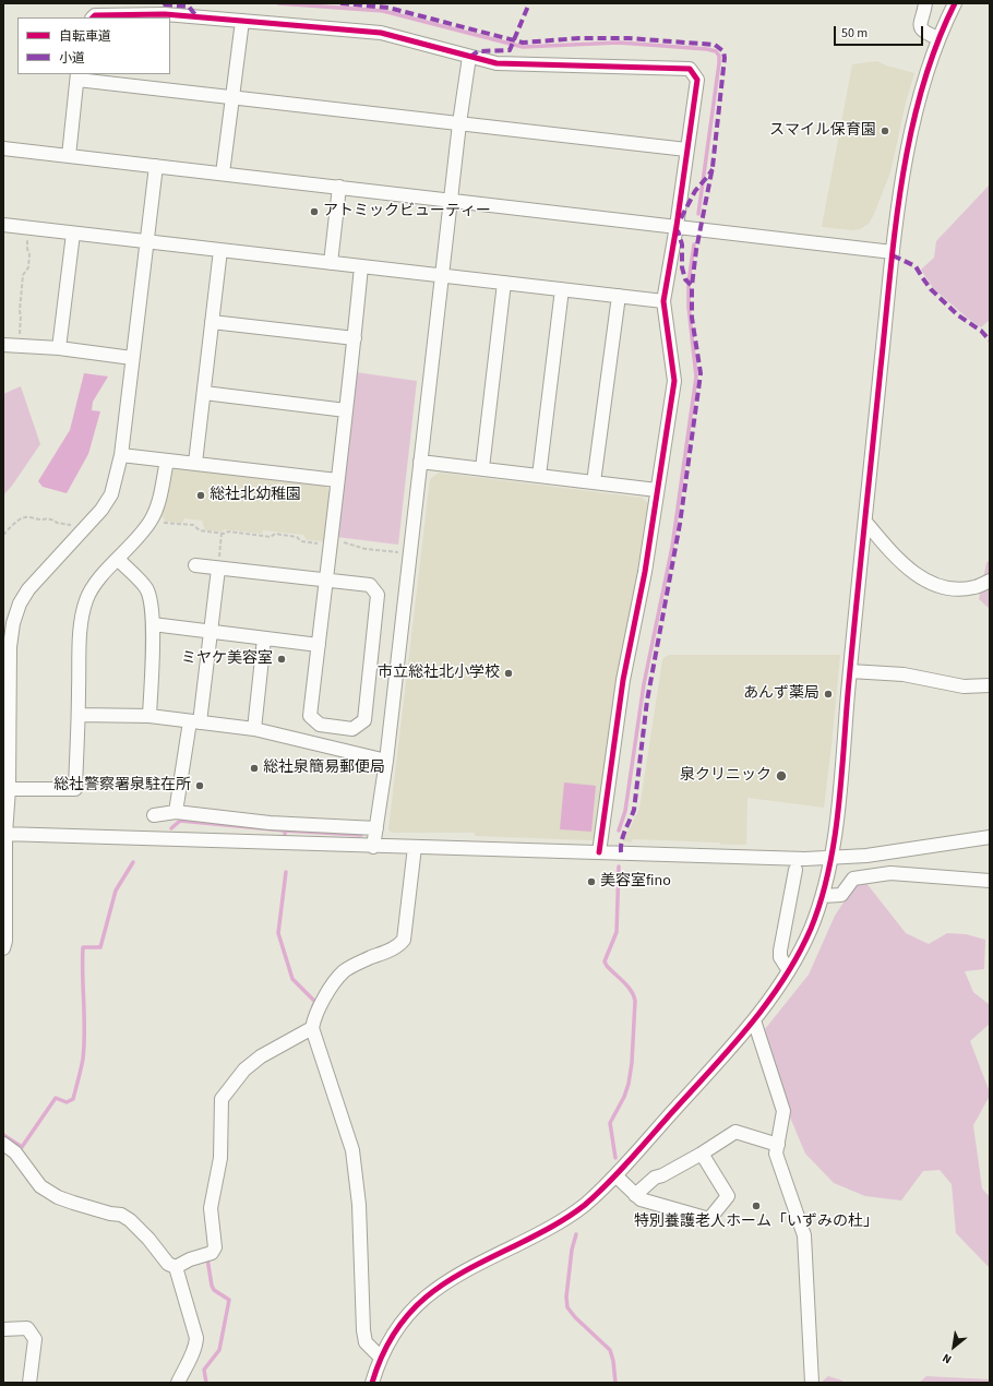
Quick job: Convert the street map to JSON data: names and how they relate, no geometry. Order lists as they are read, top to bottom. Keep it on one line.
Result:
{"places":["スマイル保育園","アトミックビューティー","総社北幼稚園","ミヤケ美容室","市立総社北小学校","あんず薬局","総社泉簡易郵便局","泉クリニック","総社警察署泉駐在所","美容室fino","特別養護老人ホーム「いずみの杜」"],"legend":["自転車道","小道"],"scale_bar":"50 m","north":"bottom left"}
